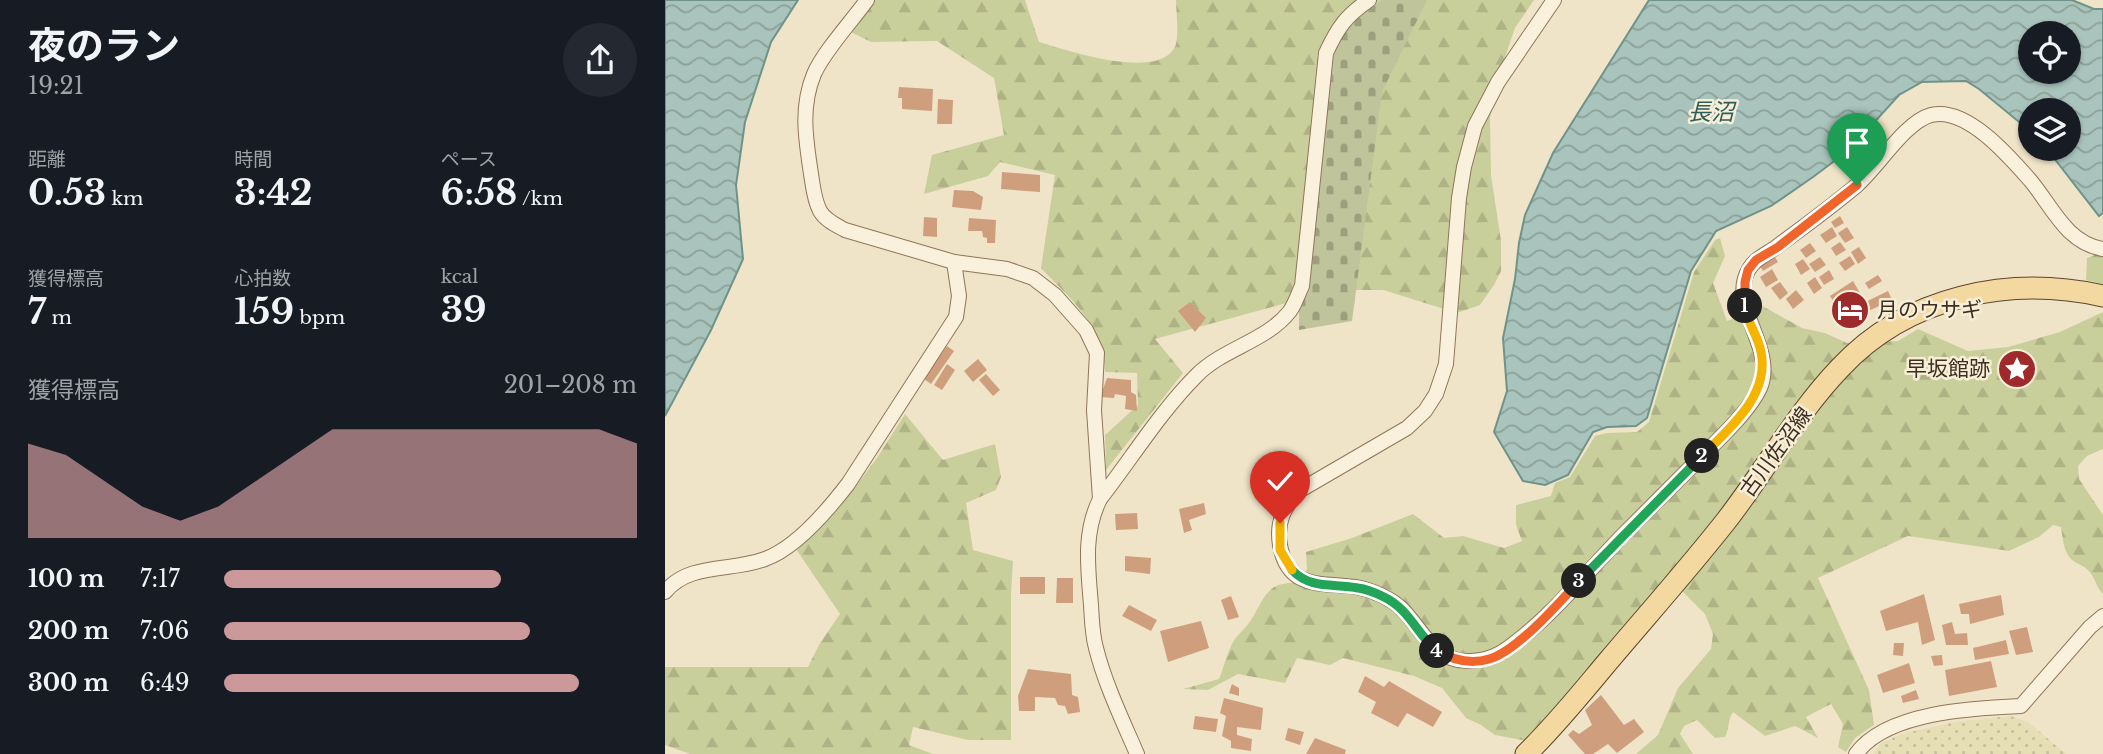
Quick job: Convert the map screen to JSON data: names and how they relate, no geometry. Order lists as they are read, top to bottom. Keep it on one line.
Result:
{"streets":{"main road":["古川佐沼線"]},"water":["長沼"],"places":{"hotel":["月のウサギ"],"place":["早坂館跡"]},"page":{"heading":["夜のラン","19:21"],"stats":[["距離","0.53 km"],["時間","3:42"],["ペース","6:58 /km"],["獲得標高","7 m"],["心拍数","159 bpm"],["kcal","39"]],"pins":["1","2","3","4"],"chart":["獲得標高","201–208 m"],"list":[{"name":"100 m","note":"7:17"},{"name":"200 m","note":"7:06"},{"name":"300 m","note":"6:49"}]}}
